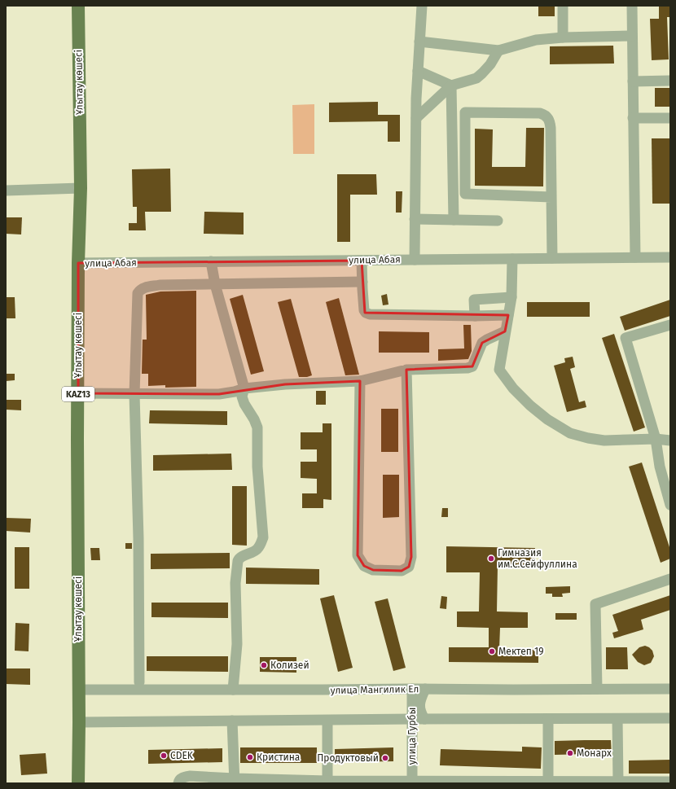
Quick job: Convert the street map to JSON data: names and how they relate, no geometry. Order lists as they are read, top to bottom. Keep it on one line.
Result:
{"streets":{"main road":["Ұлытау көшесі","KAZ13"],"street":["улица Абая","улица Мангилик Ел","улица Гурбы"]},"crossings":[["Ұлытау көшесі","улица Абая"],["Ұлытау көшесі","улица Мангилик Ел"],["улица Мангилик Ел","улица Гурбы"]],"places":["Гимназия им.С.Сейфуллина","Мектеп 19","Колизей","Монарх","CDEK","Кристина","Продуктовый"]}
